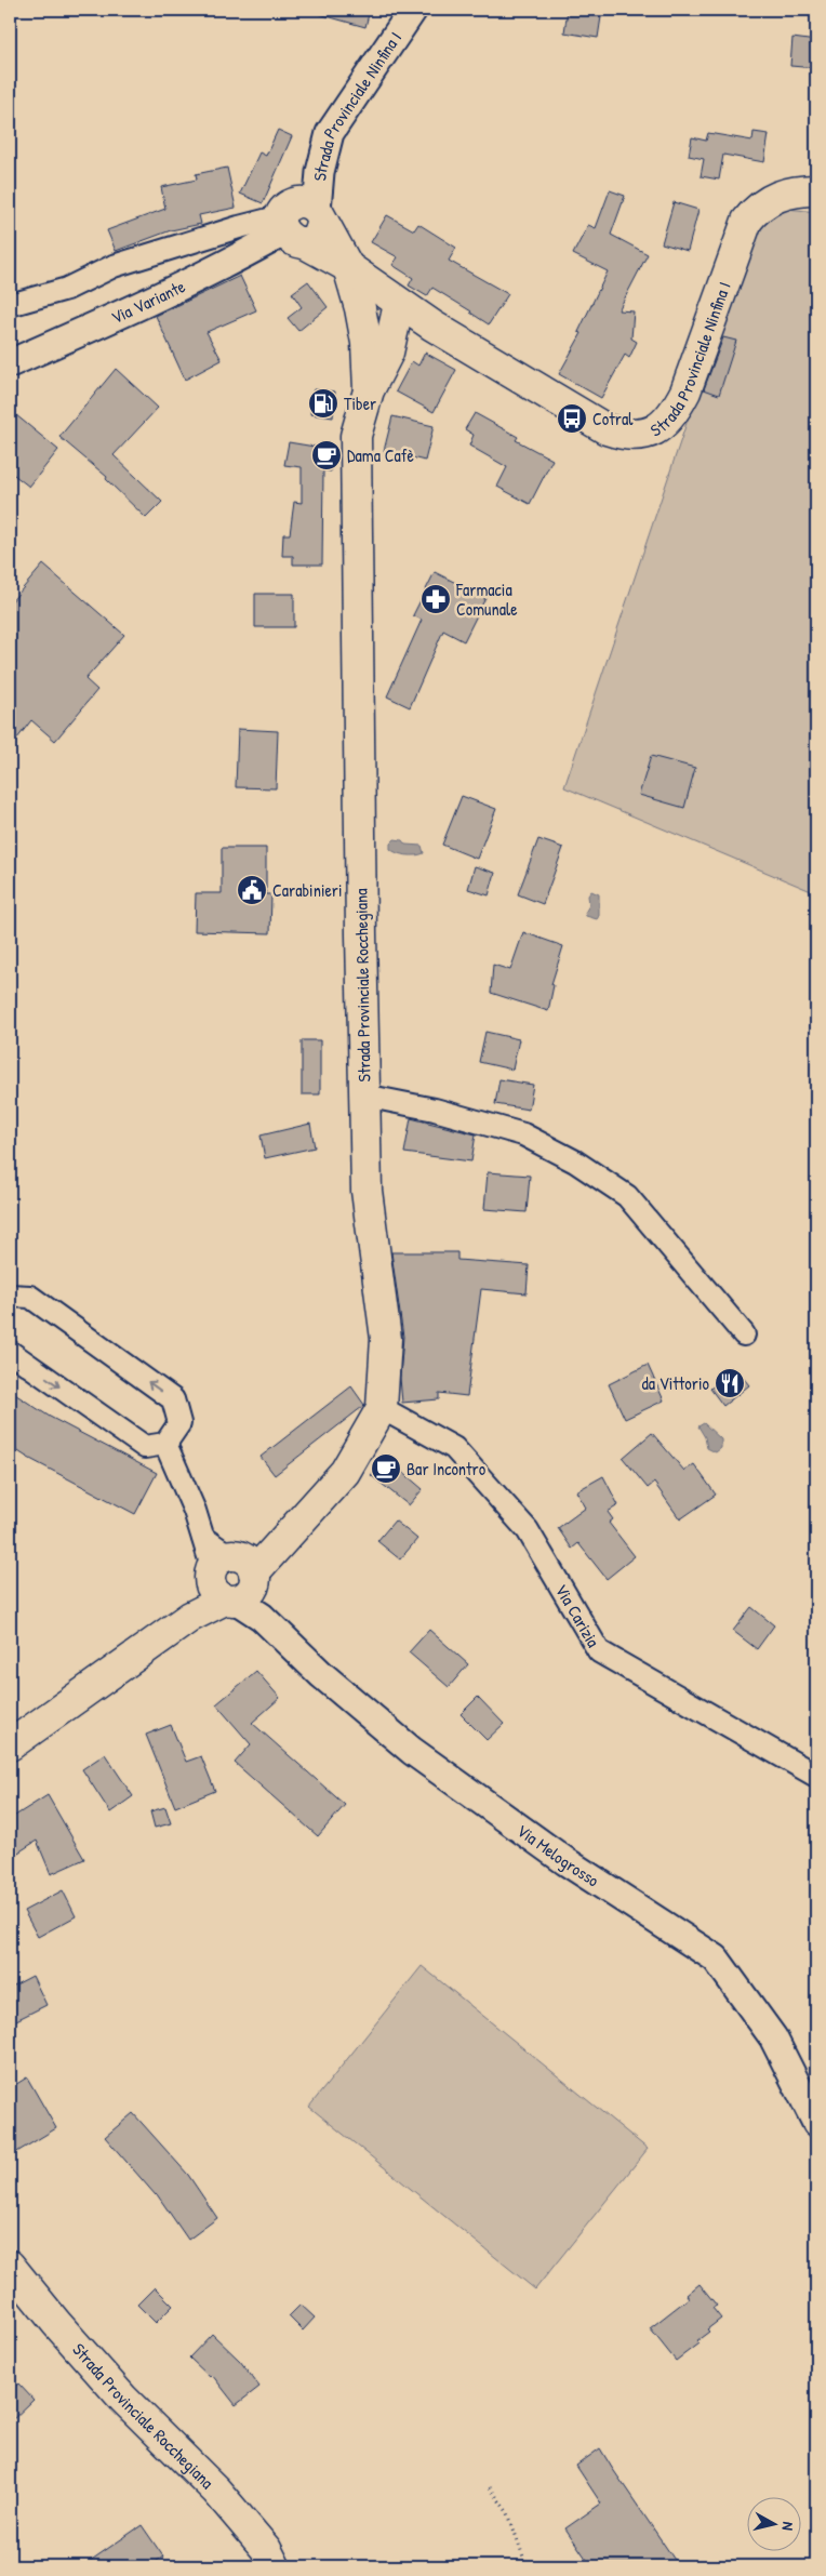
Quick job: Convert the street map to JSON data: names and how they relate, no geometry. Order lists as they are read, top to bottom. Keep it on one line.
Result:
{"streets":{"main road":["Strada Provinciale Ninfina I","Strada Provinciale Rocchegiana"],"street":["Via Variante","Via Carizia","Via Melogrosso"]},"crossings":[["Strada Provinciale Ninfina I","Via Variante"],["Strada Provinciale Ninfina I","Strada Provinciale Rocchegiana"],["Strada Provinciale Rocchegiana","Via Carizia"],["Strada Provinciale Rocchegiana","Via Melogrosso"]],"places":{"fuel station":["Tiber"],"bus stop":["Cotral"],"cafe":["Dama Cafè","Bar Incontro"],"pharmacy":["Farmacia Comunale"],"public building":["Carabinieri"],"restaurant":["da Vittorio"]},"north":"right"}
